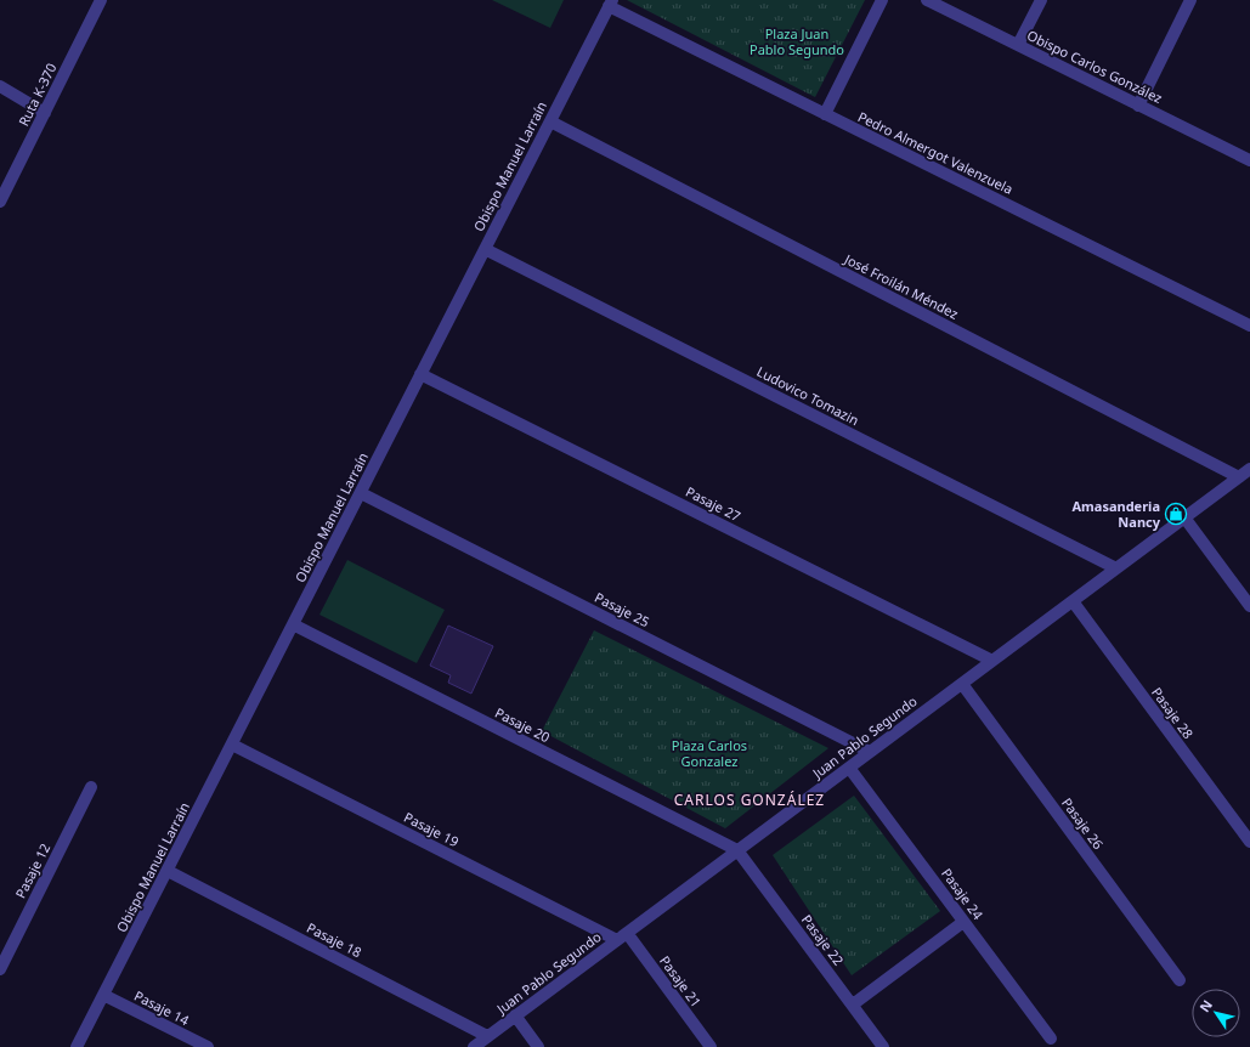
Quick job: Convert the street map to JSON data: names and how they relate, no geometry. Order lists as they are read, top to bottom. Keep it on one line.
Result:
{"streets":{"street":["Obispo Carlos González","Ruta K-370","Pedro Almergot Valenzuela","Obispo Manuel Larraín","José Froilán Méndez","Ludovico Tomazin","Pasaje 27","Pasaje 25","Pasaje 28","Pasaje 20","Juan Pablo Segundo","Pasaje 26","Pasaje 19","Pasaje 12","Pasaje 24","Pasaje 18","Pasaje 22","Pasaje 21","Pasaje 14"]},"crossings":[["Pedro Almergot Valenzuela","Obispo Manuel Larraín"],["Obispo Manuel Larraín","José Froilán Méndez"],["Obispo Manuel Larraín","Ludovico Tomazin"],["Obispo Manuel Larraín","Pasaje 27"],["Obispo Manuel Larraín","Pasaje 25"],["Obispo Manuel Larraín","Pasaje 20"],["Obispo Manuel Larraín","Pasaje 19"],["Obispo Manuel Larraín","Pasaje 18"],["Obispo Manuel Larraín","Pasaje 14"],["José Froilán Méndez","Juan Pablo Segundo"],["Ludovico Tomazin","Juan Pablo Segundo"],["Pasaje 27","Juan Pablo Segundo"],["Pasaje 25","Juan Pablo Segundo"],["Pasaje 28","Juan Pablo Segundo"],["Pasaje 20","Juan Pablo Segundo"],["Pasaje 20","Pasaje 22"],["Juan Pablo Segundo","Pasaje 26"],["Juan Pablo Segundo","Pasaje 19"],["Juan Pablo Segundo","Pasaje 24"],["Juan Pablo Segundo","Pasaje 18"],["Juan Pablo Segundo","Pasaje 22"],["Juan Pablo Segundo","Pasaje 21"],["Pasaje 19","Pasaje 21"]],"districts":["CARLOS GONZÁLEZ"],"parks":["Plaza Juan Pablo Segundo","Plaza Carlos Gonzalez"],"places":{"shop":["Amasanderia Nancy"]},"north":"top left"}
